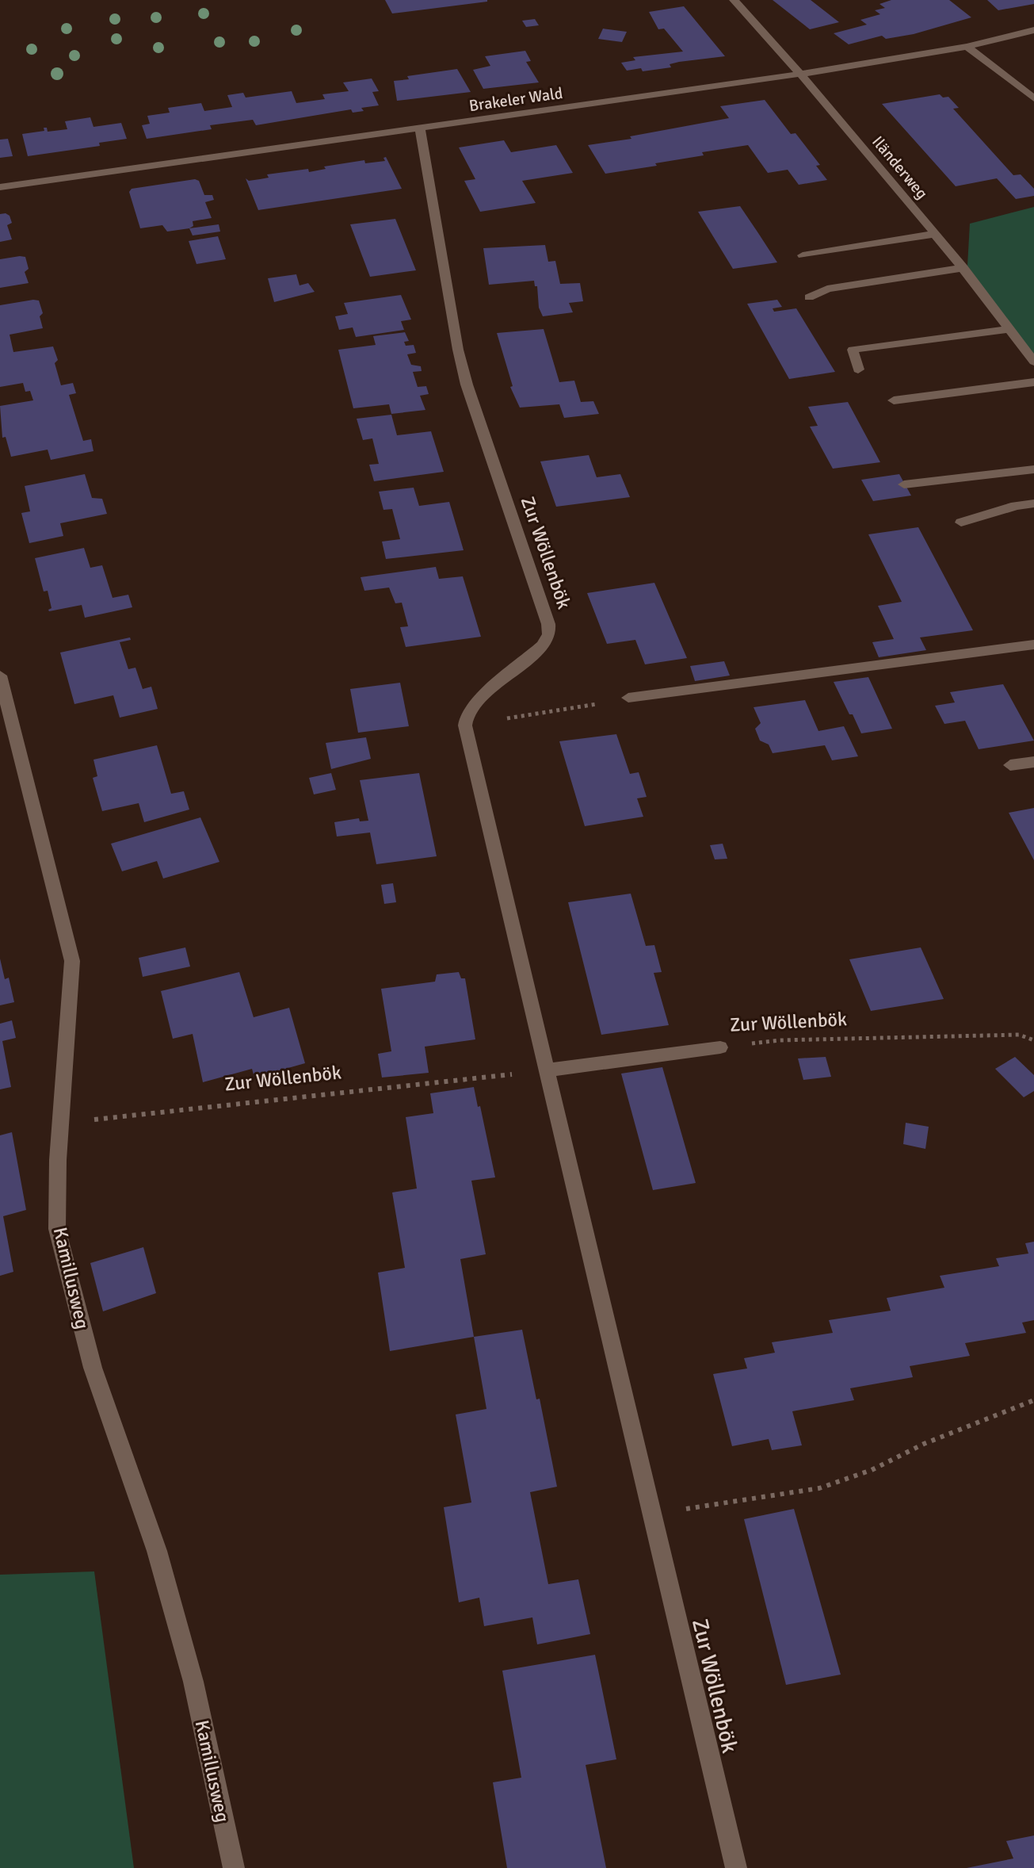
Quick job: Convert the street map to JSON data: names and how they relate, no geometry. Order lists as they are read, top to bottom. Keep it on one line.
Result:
{"streets":{"street":["Brakeler Wald","Iländerweg","Zur Wöllenbök","Kamillusweg"]},"crossings":[["Brakeler Wald","Iländerweg"],["Brakeler Wald","Zur Wöllenbök"],["Zur Wöllenbök","Kamillusweg"]]}
